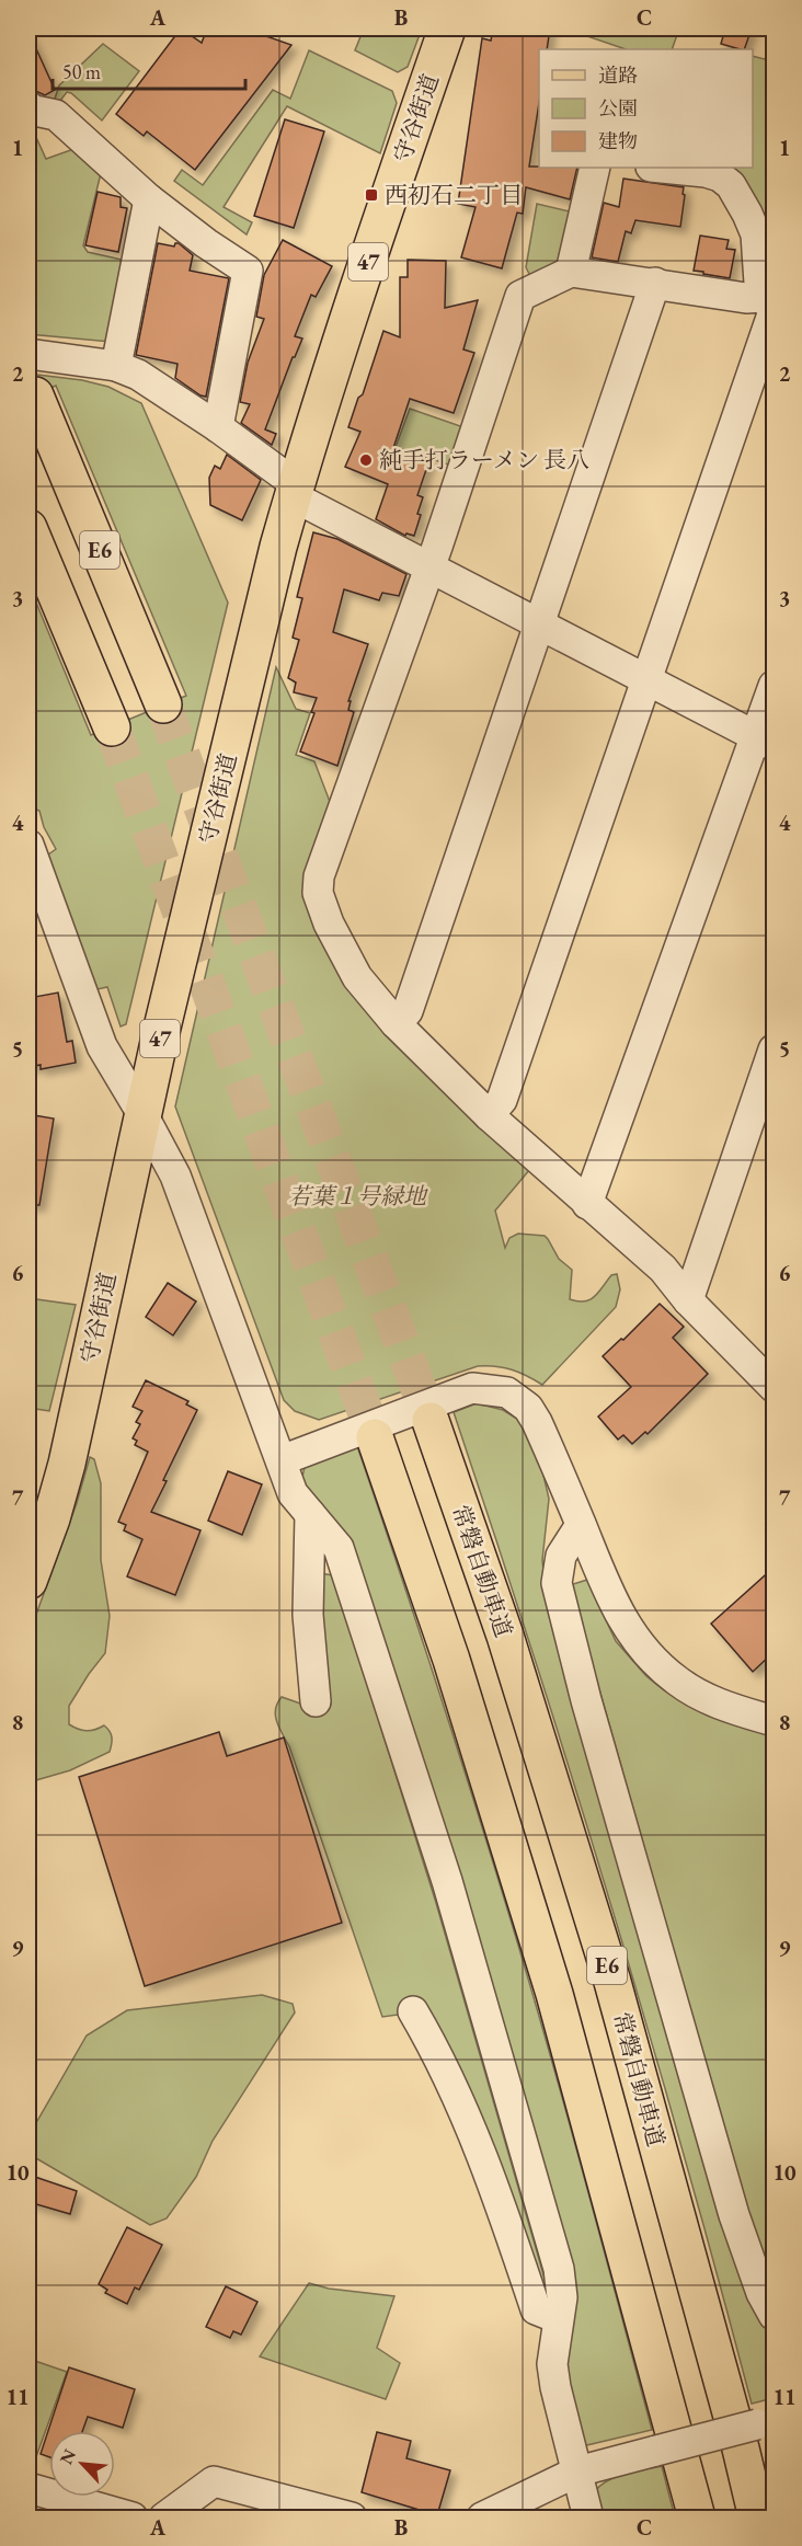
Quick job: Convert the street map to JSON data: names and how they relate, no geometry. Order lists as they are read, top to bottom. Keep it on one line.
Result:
{"streets":{"main road":["守谷街道","47","E6","常磐自動車道"]},"parks":["若葉１号緑地"],"places":{"transit":["西初石二丁目"],"other":["純手打ラーメン 長八"]},"legend":["道路","公園","建物"],"scale_bar":"50 m","north":"top left","grid":{"columns":["A","B","C"],"rows":["1","2","3","4","5","6","7","8","9","10","11"]}}
